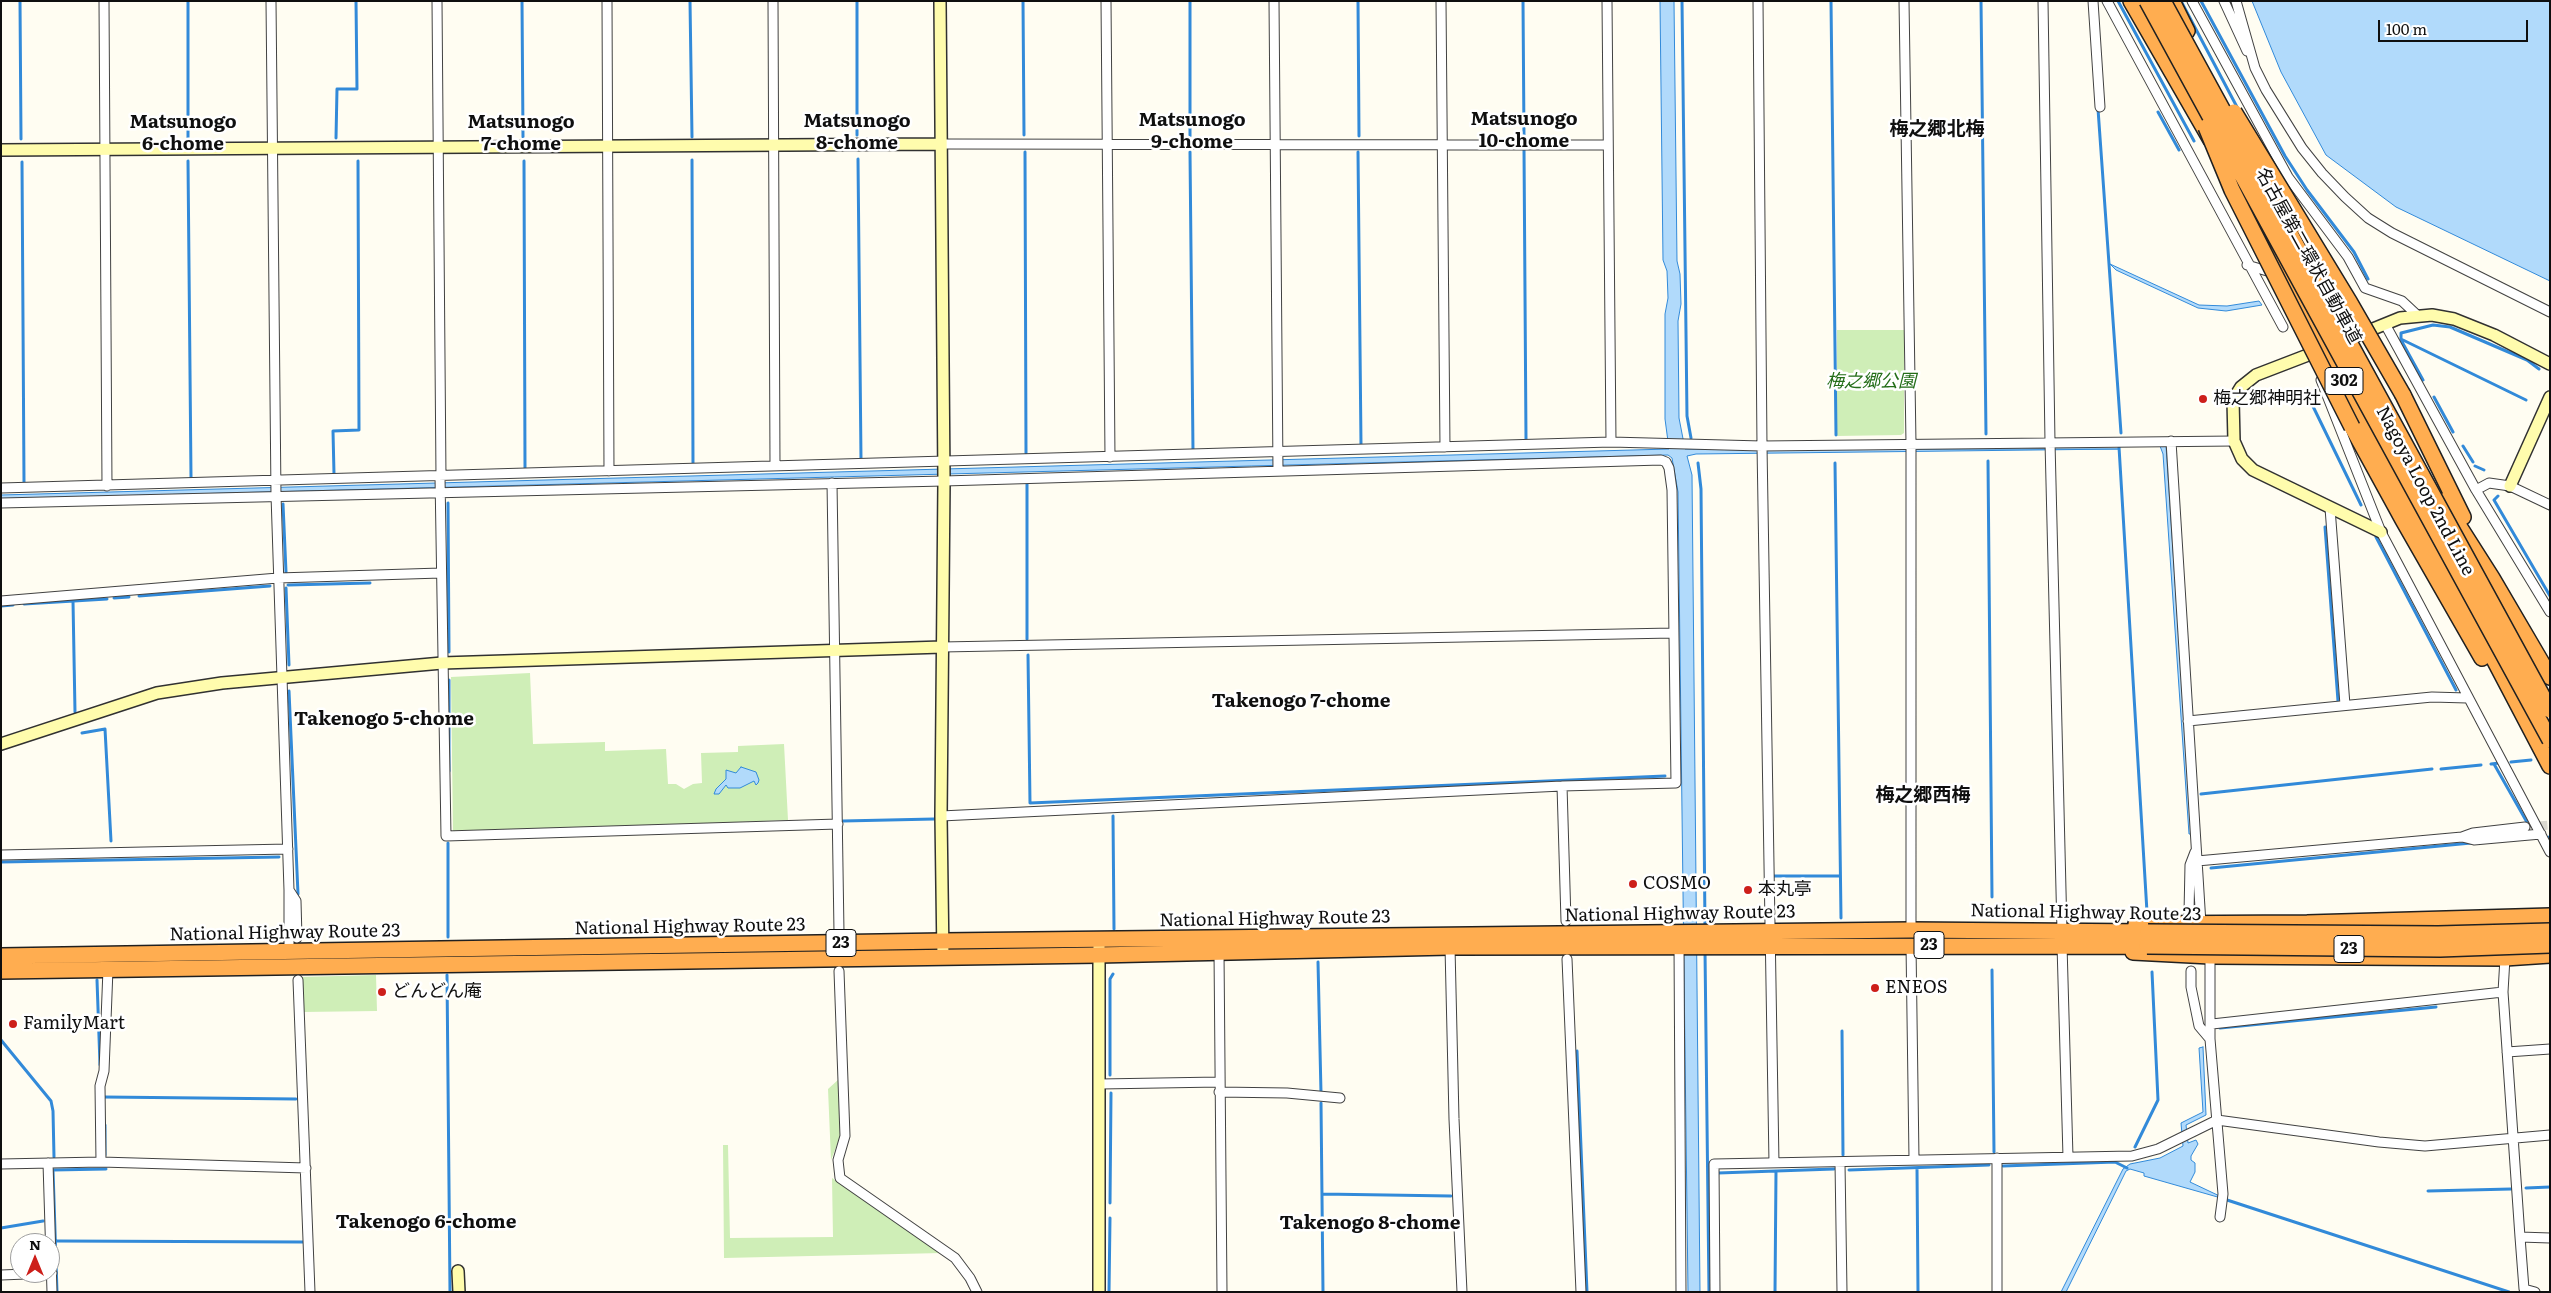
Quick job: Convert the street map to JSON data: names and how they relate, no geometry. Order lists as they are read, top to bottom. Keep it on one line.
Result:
{"streets":{"highway":["名古屋第二環状自動車道","302","Nagoya Loop 2nd Line","National Highway Route 23","23"]},"districts":["Matsunogo 10-chome","Matsunogo 9-chome","Matsunogo 8-chome","Matsunogo 6-chome","Matsunogo 7-chome","梅之郷北梅","Takenogo 7-chome","Takenogo 5-chome","梅之郷西梅","Takenogo 6-chome","Takenogo 8-chome"],"parks":["梅之郷公園"],"places":["梅之郷神明社","COSMO","本丸亭","ENEOS","どんどん庵","FamilyMart"],"scale_bar":"100 m","north":"top"}
